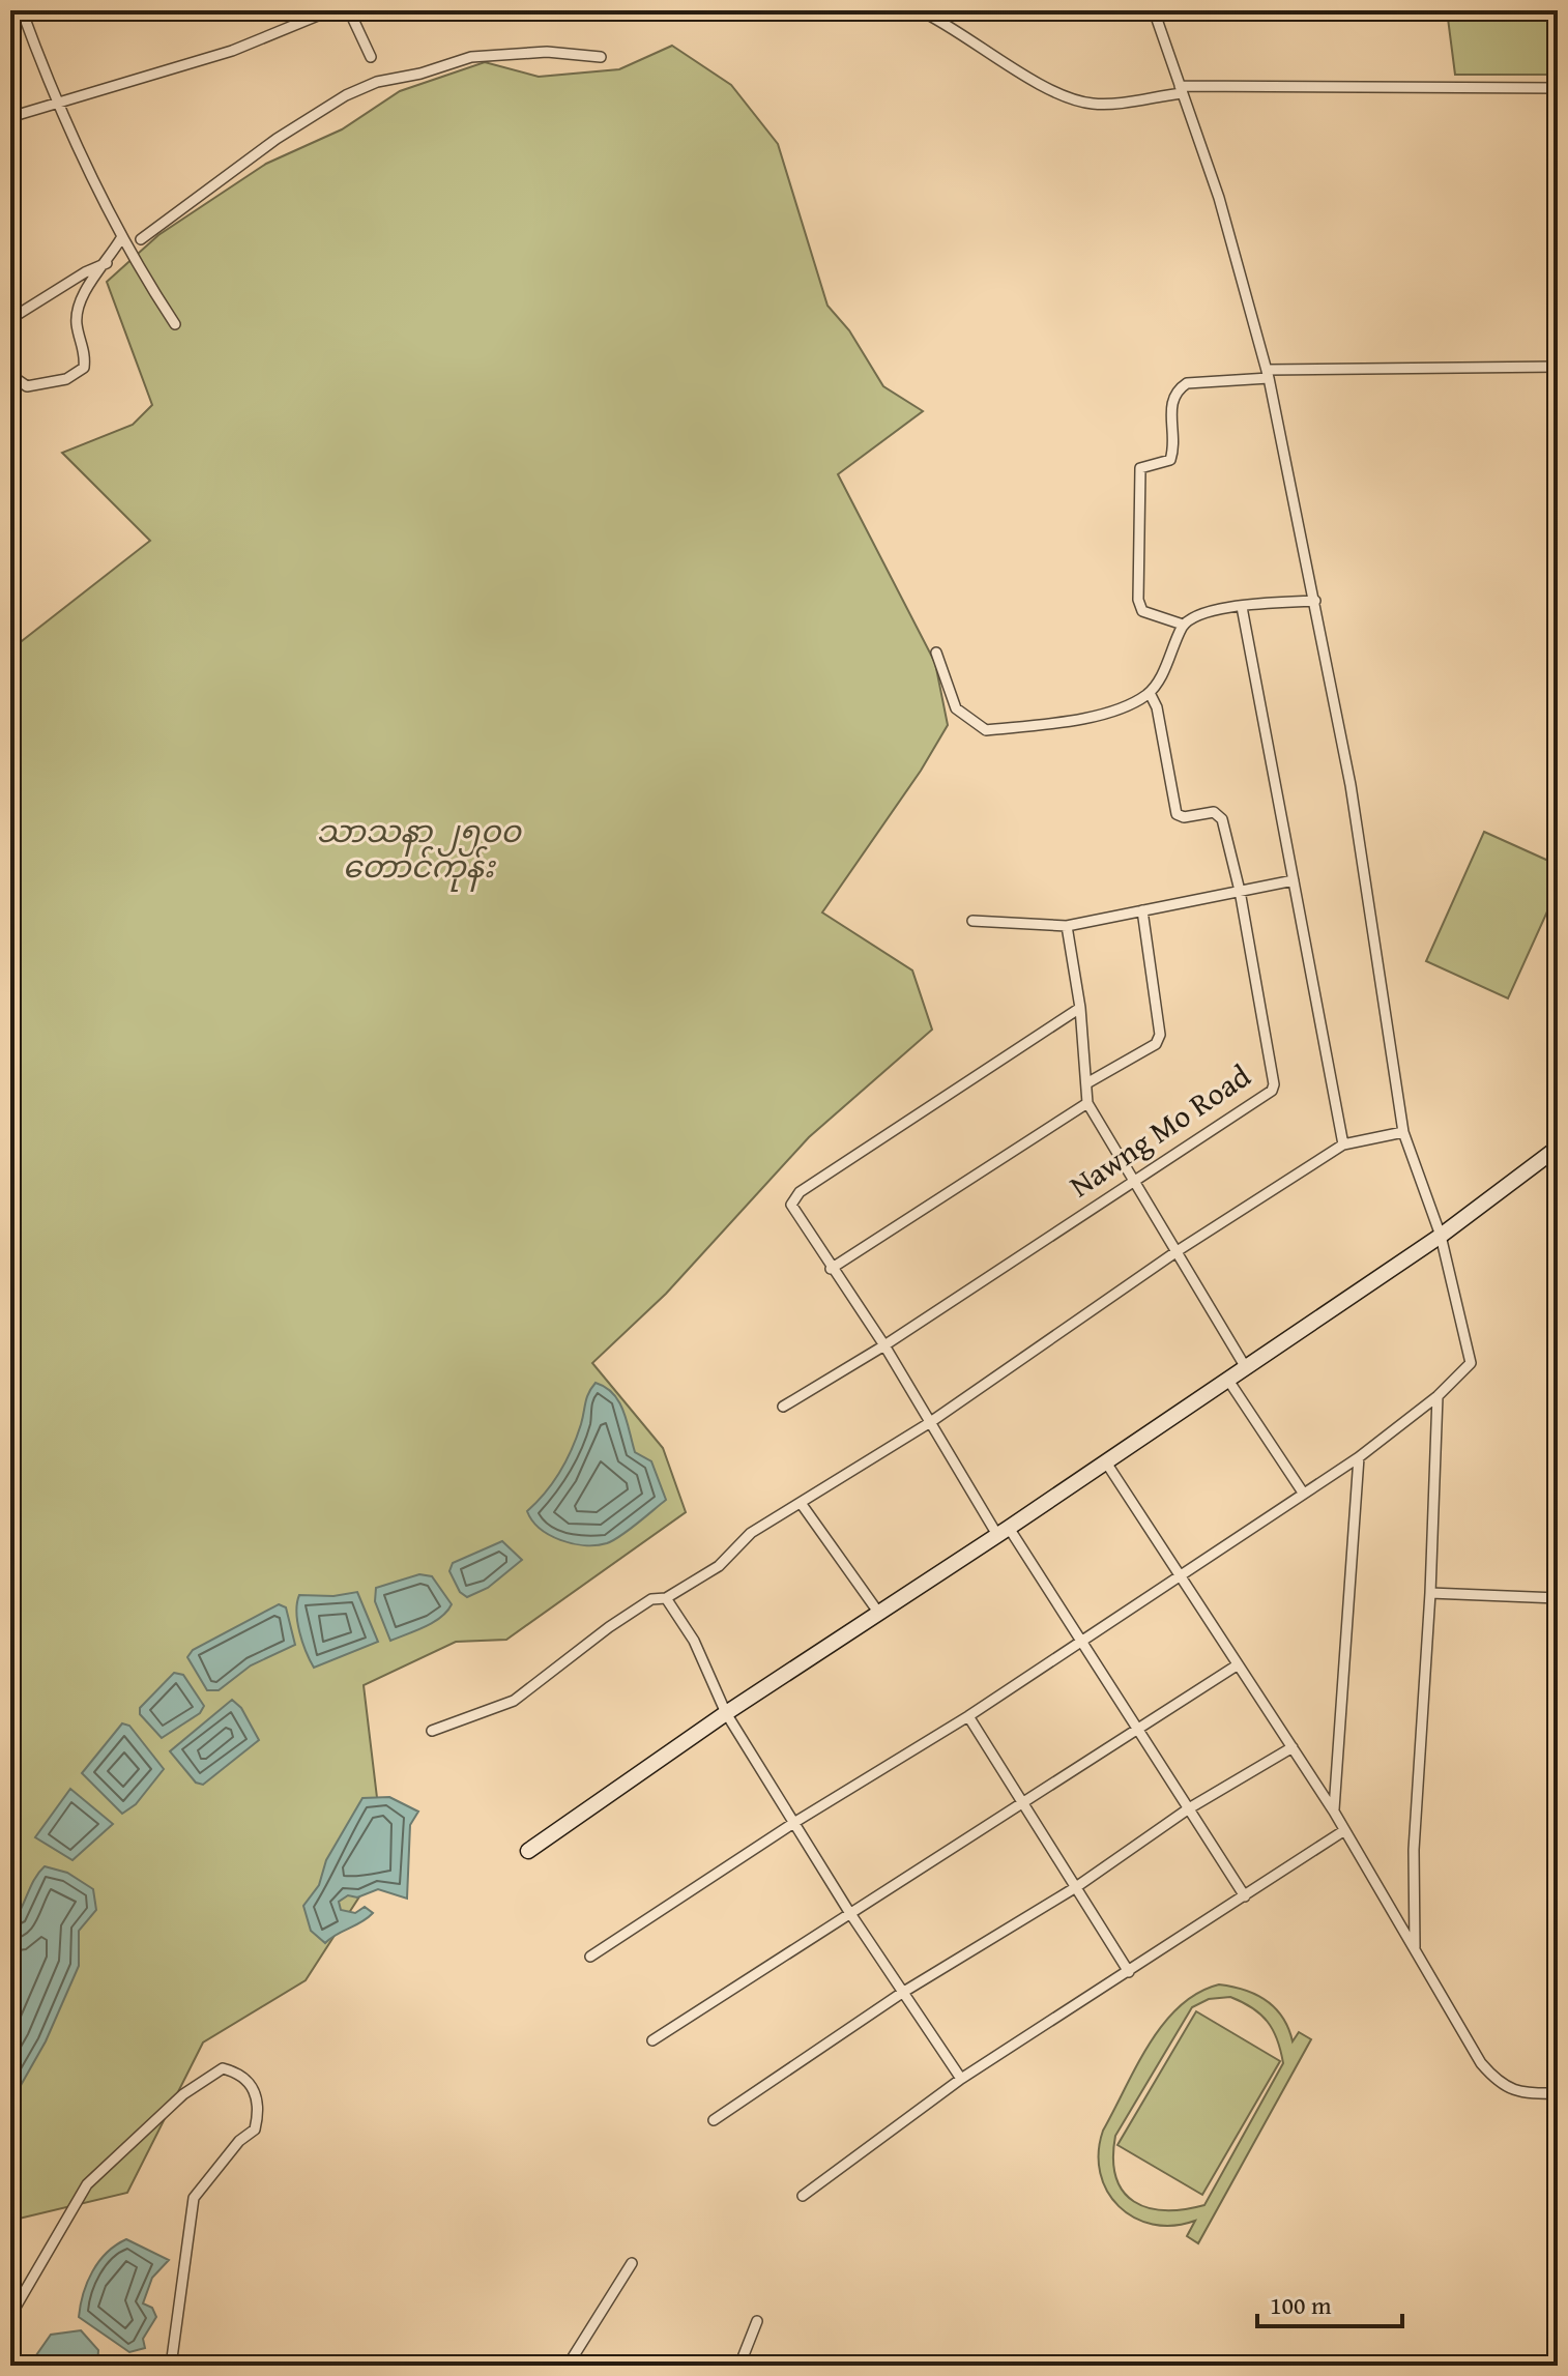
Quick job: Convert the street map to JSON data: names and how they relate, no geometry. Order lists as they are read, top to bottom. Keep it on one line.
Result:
{"streets":{"street":["Nawng Mo Road"]},"parks":["သာသနာ ၂၅၀၀ တောင်ကုန်း"],"scale_bar":"100 m"}
